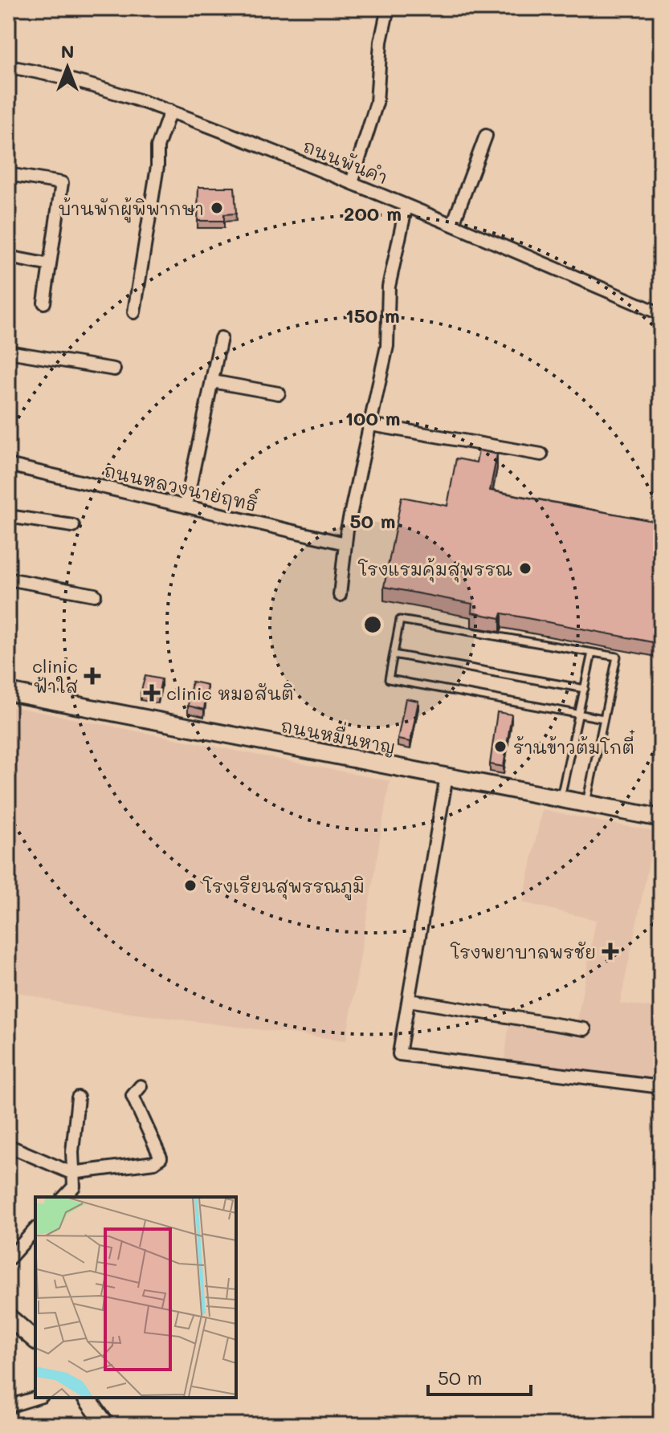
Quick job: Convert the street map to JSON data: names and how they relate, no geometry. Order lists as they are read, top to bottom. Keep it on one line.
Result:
{"streets":{"main road":["ถนนหมื่นหาญ"],"street":["ถนนพันคำ","ถนนหลวงนายฤทธิ์"]},"places":{"other":["บ้านพักผู้พิพากษา","โรงแรมคุ้มสุพรรณ","ร้านข้าวต้มโกตี๋","โรงเรียนสุพรรณภูมิ"],"health":["clinic ฟ้าใส","clinic หมอสันติ","โรงพยาบาลพรชัย"]},"scale_bar":"50 m","north":"top","rings":["200 m","150 m","100 m","50 m"]}
